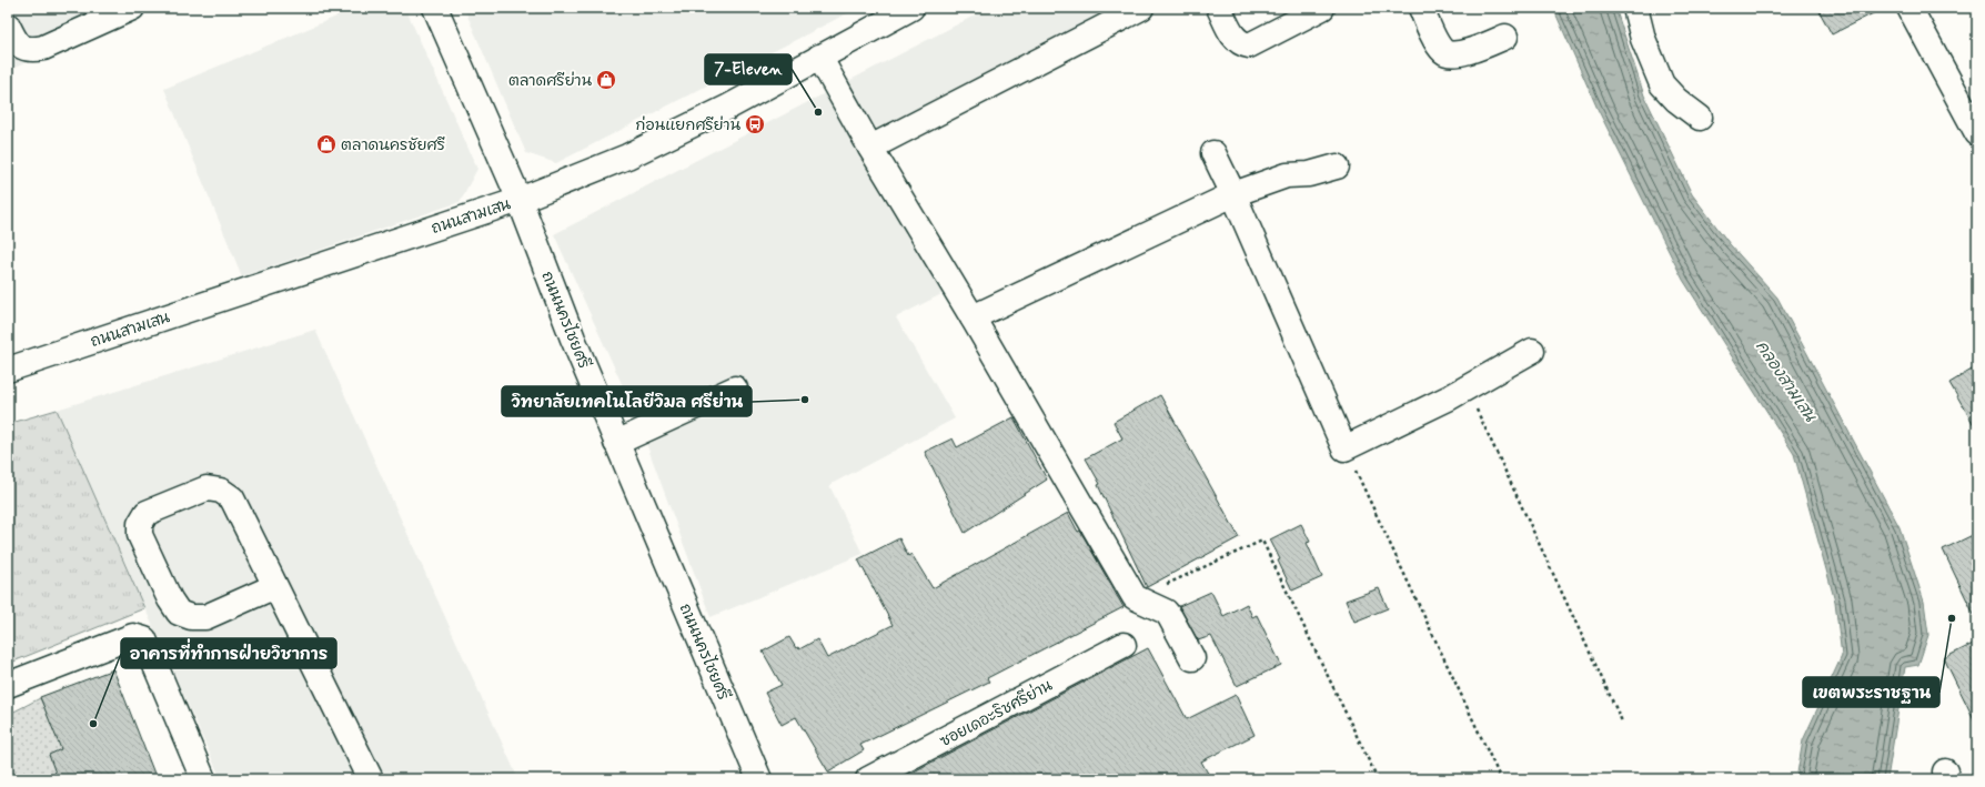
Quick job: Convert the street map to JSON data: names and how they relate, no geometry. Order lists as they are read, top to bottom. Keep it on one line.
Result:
{"streets":{"street":["ถนนสามเสน","ถนนนครไชยศรี","ซอยเดอะริชศรีย่าน"]},"crossings":[["ถนนสามเสน","ถนนนครไชยศรี"]],"water":["คลองสามเสน"],"places":{"shop":["ตลาดศรีย่าน","ตลาดนครชัยศรี"],"other":["7-Eleven","วิทยาลัยเทคโนโลยีวิมล ศรีย่าน","เขตพระราชฐาน","อาคารที่ทำการฝ่ายวิชาการ"],"bus stop":["ก่อนแยกศรีย่าน"]}}
